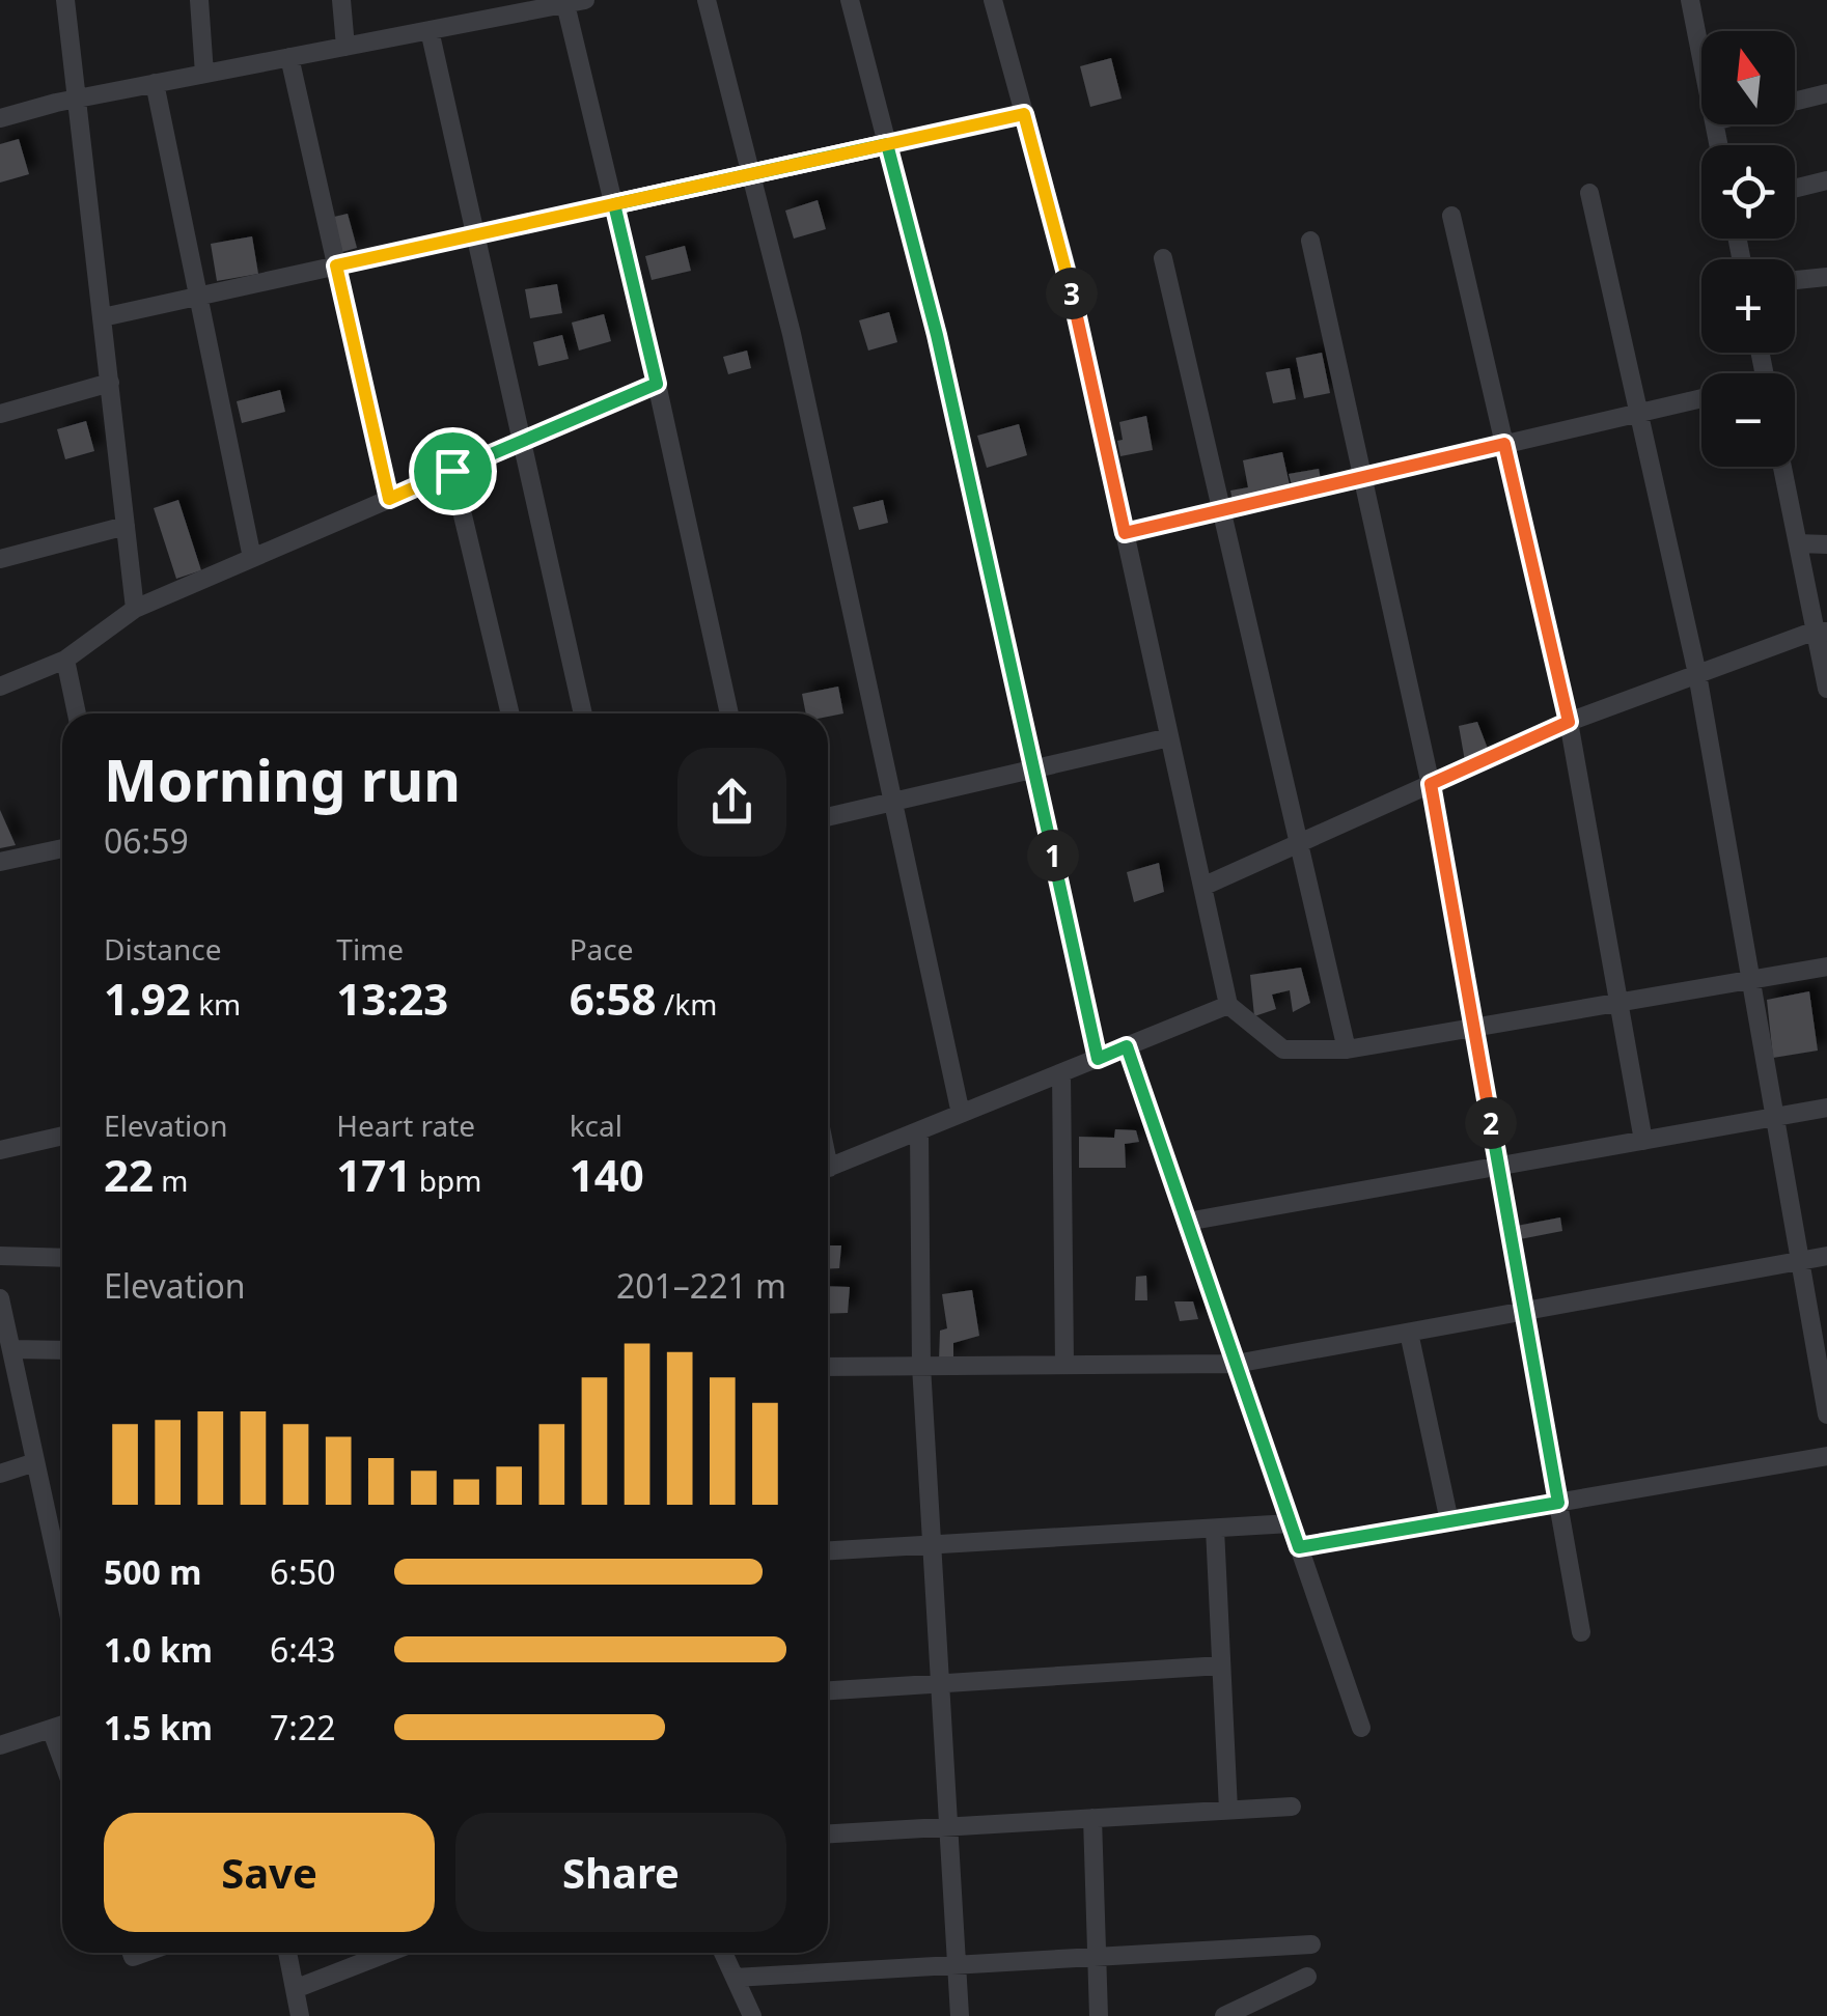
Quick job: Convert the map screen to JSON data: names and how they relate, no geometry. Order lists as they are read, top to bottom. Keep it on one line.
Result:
{"north":"top","page":{"map_buttons":["+","−"],"pins":["3","1","2"],"heading":["Morning run","06:59"],"stats":[["Distance","1.92 km"],["Time","13:23"],["Pace","6:58 /km"],["Elevation","22 m"],["Heart rate","171 bpm"],["kcal","140"]],"chart":["Elevation","201–221 m"],"list":[{"name":"500 m","note":"6:50"},{"name":"1.0 km","note":"6:43"},{"name":"1.5 km","note":"7:22"}],"buttons":["Save","Share"]}}
